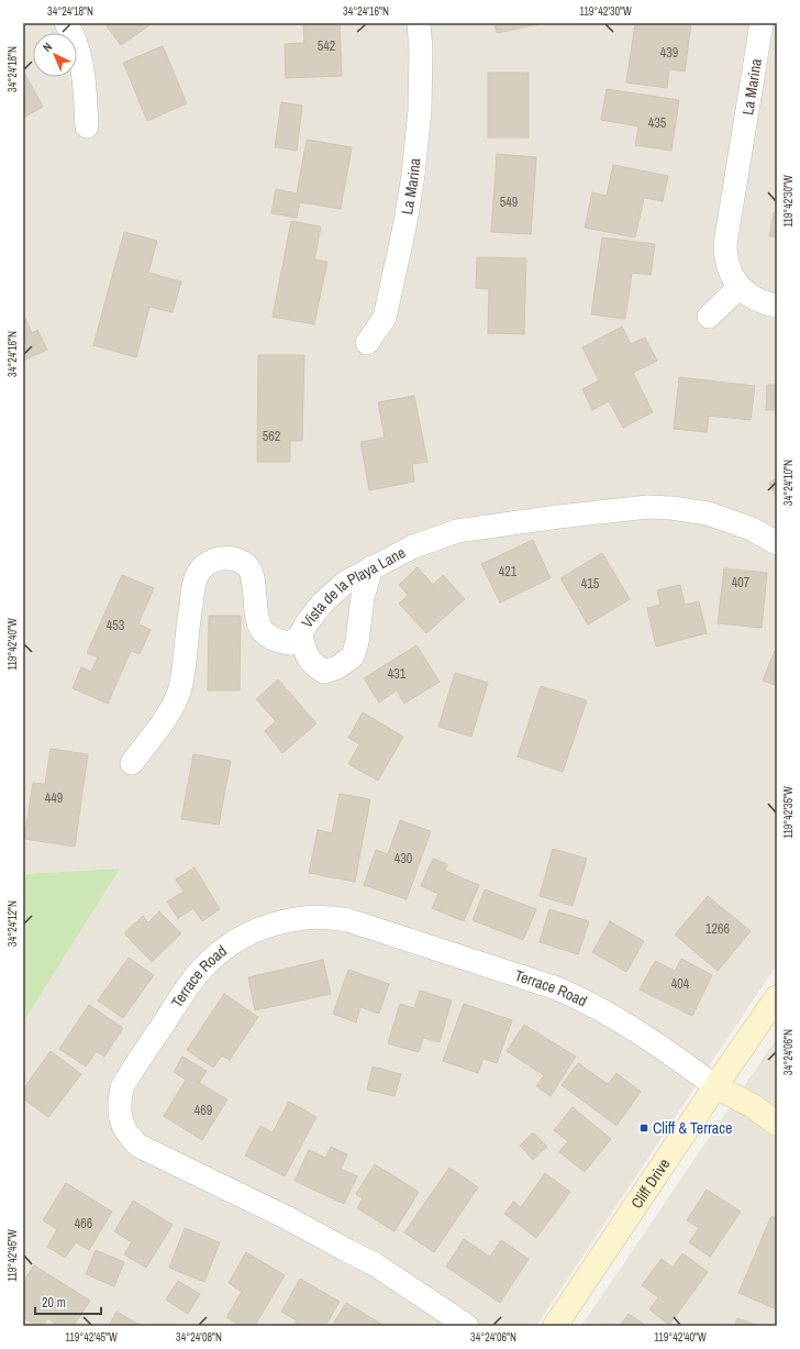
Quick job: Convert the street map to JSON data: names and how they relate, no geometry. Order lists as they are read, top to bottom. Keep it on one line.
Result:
{"streets":{"main road":["Cliff Drive"],"street":["La Marina","Vista de la Playa Lane","Terrace Road"]},"crossings":[["Terrace Road","Cliff Drive"]],"places":{"transit":["Cliff & Terrace"]},"house_numbers":["542","439","435","549","562","421","407","415","453","431","449","430","1266","404","469","466"],"scale_bar":"20 m","north":"top left","coordinates":["34°24'18\"N","34°24'16\"N","119°42'30\"W","34°24'10\"N","119°42'40\"W","119°42'35\"W","34°24'12\"N","34°24'06\"N","119°42'45\"W","34°24'08\"N"]}
